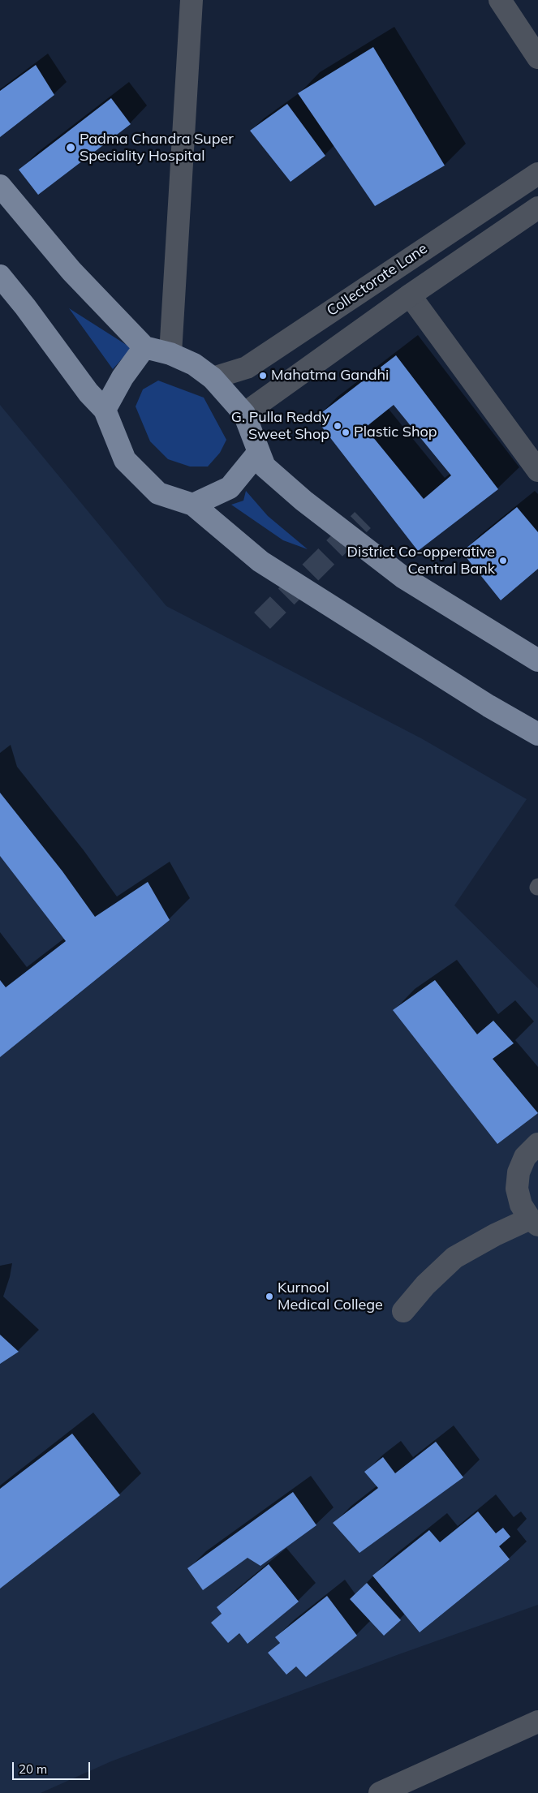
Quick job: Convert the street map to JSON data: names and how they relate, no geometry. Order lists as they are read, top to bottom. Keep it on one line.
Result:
{"streets":{"street":["Collectorate Lane"]},"places":["Padma Chandra Super Speciality Hospital","Mahatma Gandhi","G. Pulla Reddy Sweet Shop","Plastic Shop","District Co-opperative Central Bank","Kurnool Medical College"],"scale_bar":"20 m"}
